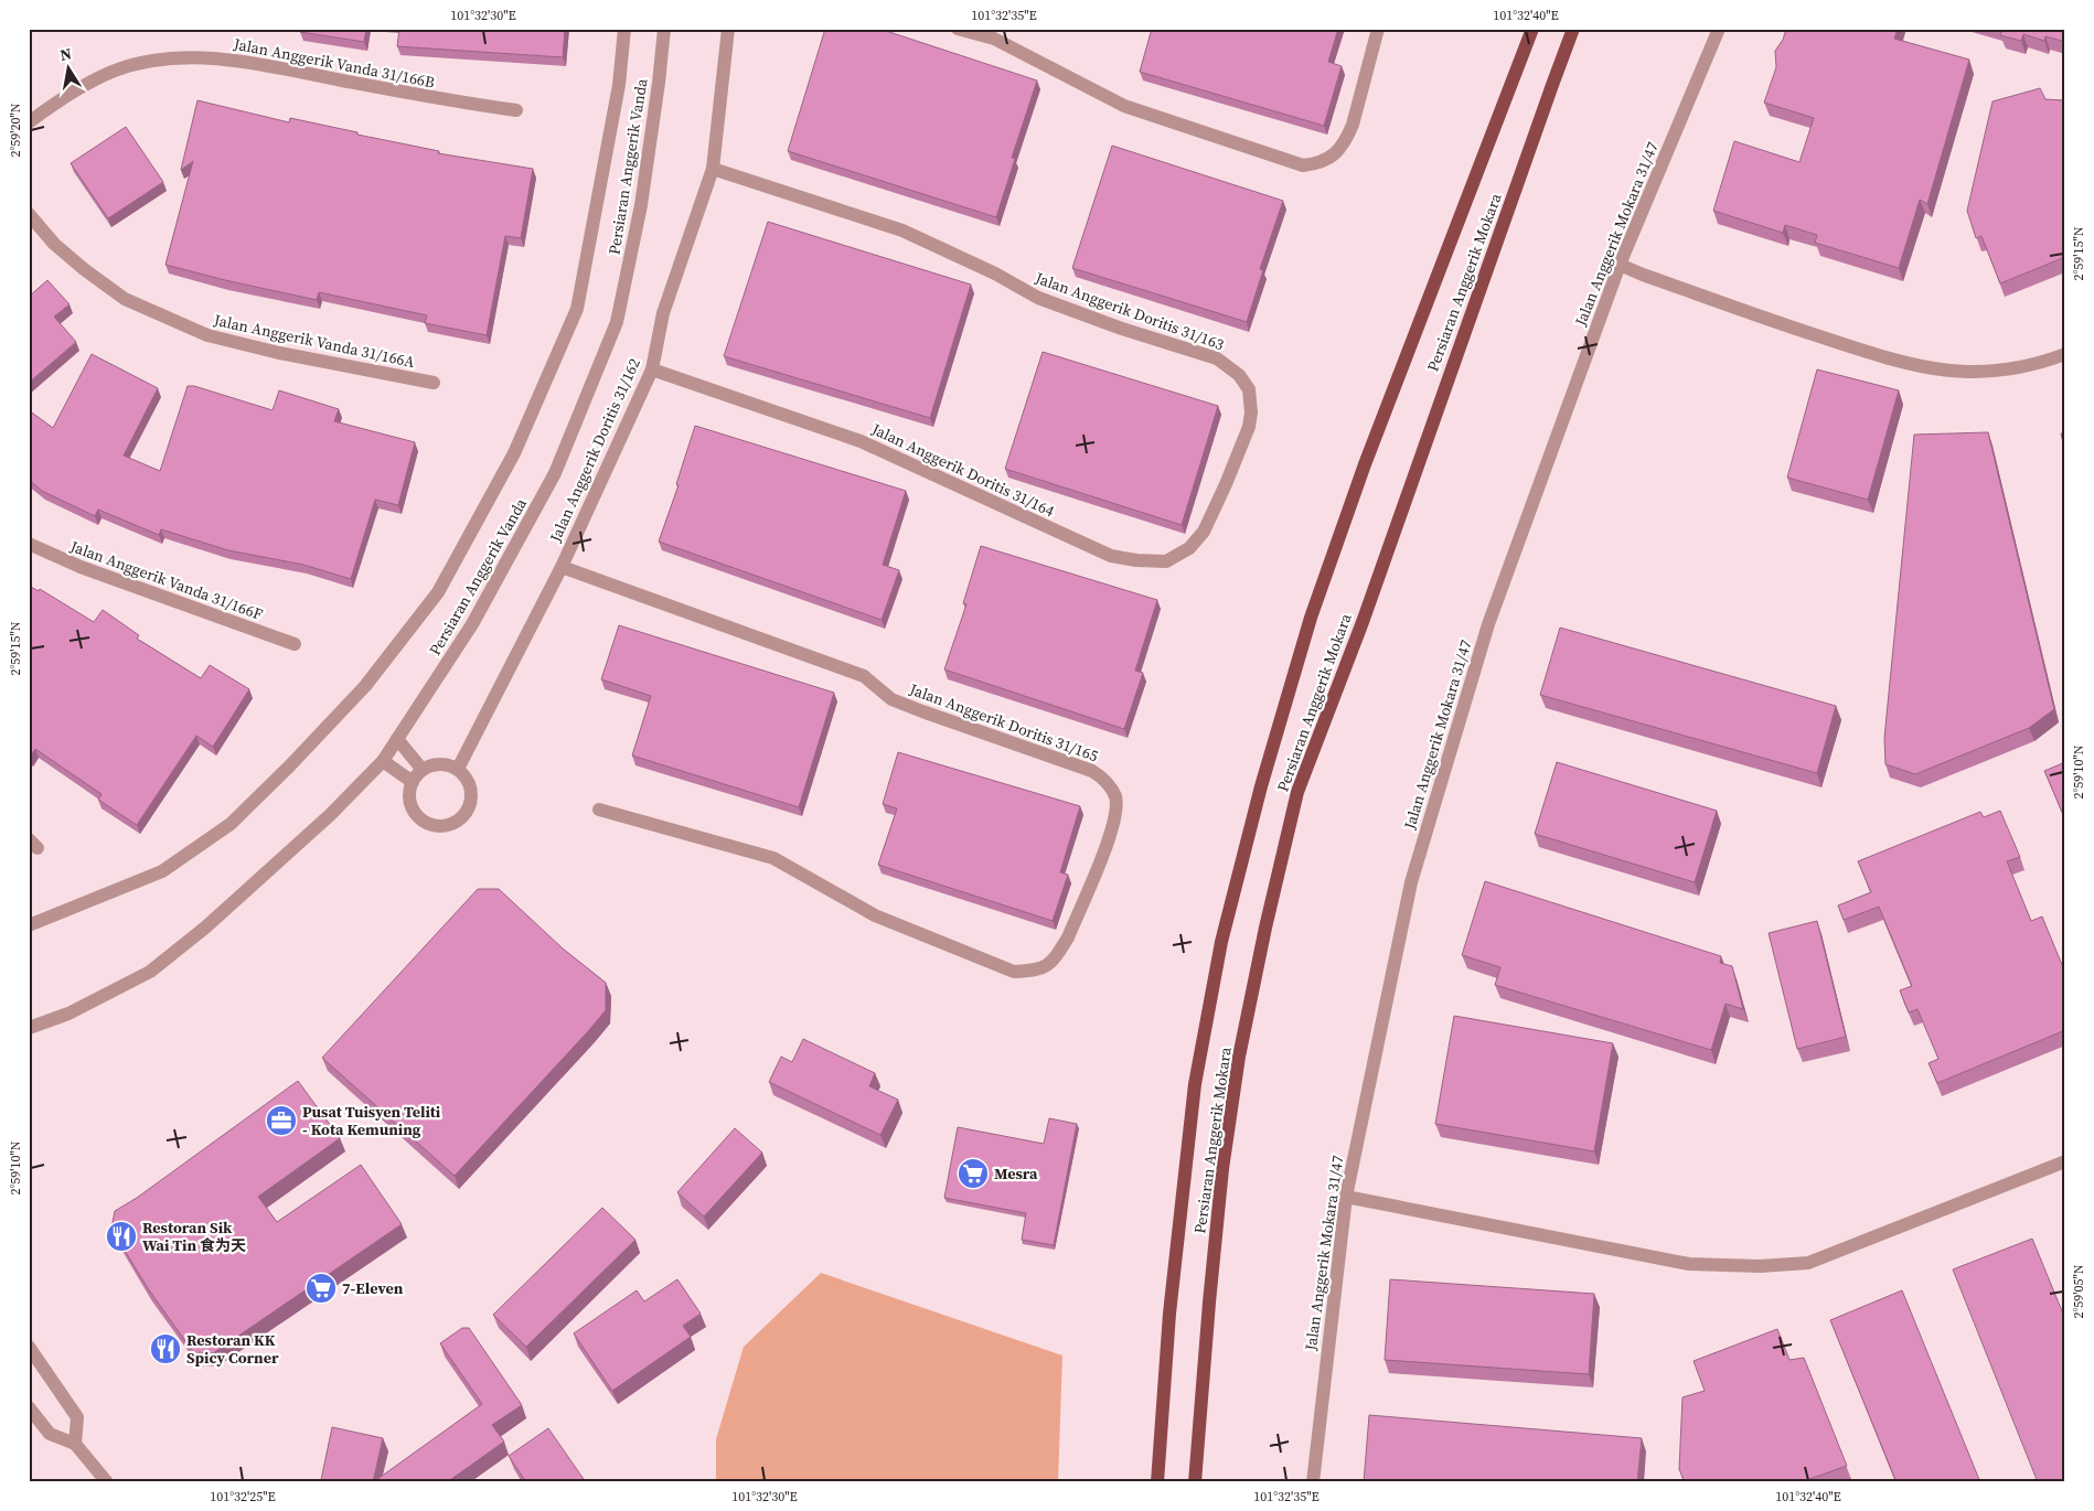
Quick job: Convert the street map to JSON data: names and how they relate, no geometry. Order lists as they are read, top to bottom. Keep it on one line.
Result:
{"streets":{"main road":["Persiaran Anggerik Mokara"],"street":["Jalan Anggerik Vanda 31/166B","Persiaran Anggerik Vanda","Jalan Anggerik Mokara 31/47","Jalan Anggerik Doritis 31/163","Jalan Anggerik Vanda 31/166A","Jalan Anggerik Doritis 31/162","Jalan Anggerik Doritis 31/164","Jalan Anggerik Vanda 31/166F","Jalan Anggerik Doritis 31/165"]},"crossings":[["Jalan Anggerik Doritis 31/163","Jalan Anggerik Doritis 31/162"],["Jalan Anggerik Doritis 31/163","Jalan Anggerik Doritis 31/164"],["Jalan Anggerik Doritis 31/162","Jalan Anggerik Doritis 31/164"],["Jalan Anggerik Doritis 31/162","Jalan Anggerik Doritis 31/165"]],"places":{"office":["Pusat Tuisyen Teliti - Kota Kemuning"],"supermarket":["Mesra","7-Eleven"],"restaurant":["Restoran Sik Wai Tin 食为天","Restoran KK Spicy Corner"]},"north":"top","coordinates":["101°32'30\"E","101°32'35\"E","101°32'40\"E","2°59'20\"N","2°59'15\"N","2°59'10\"N","2°59'05\"N","101°32'25\"E"]}
